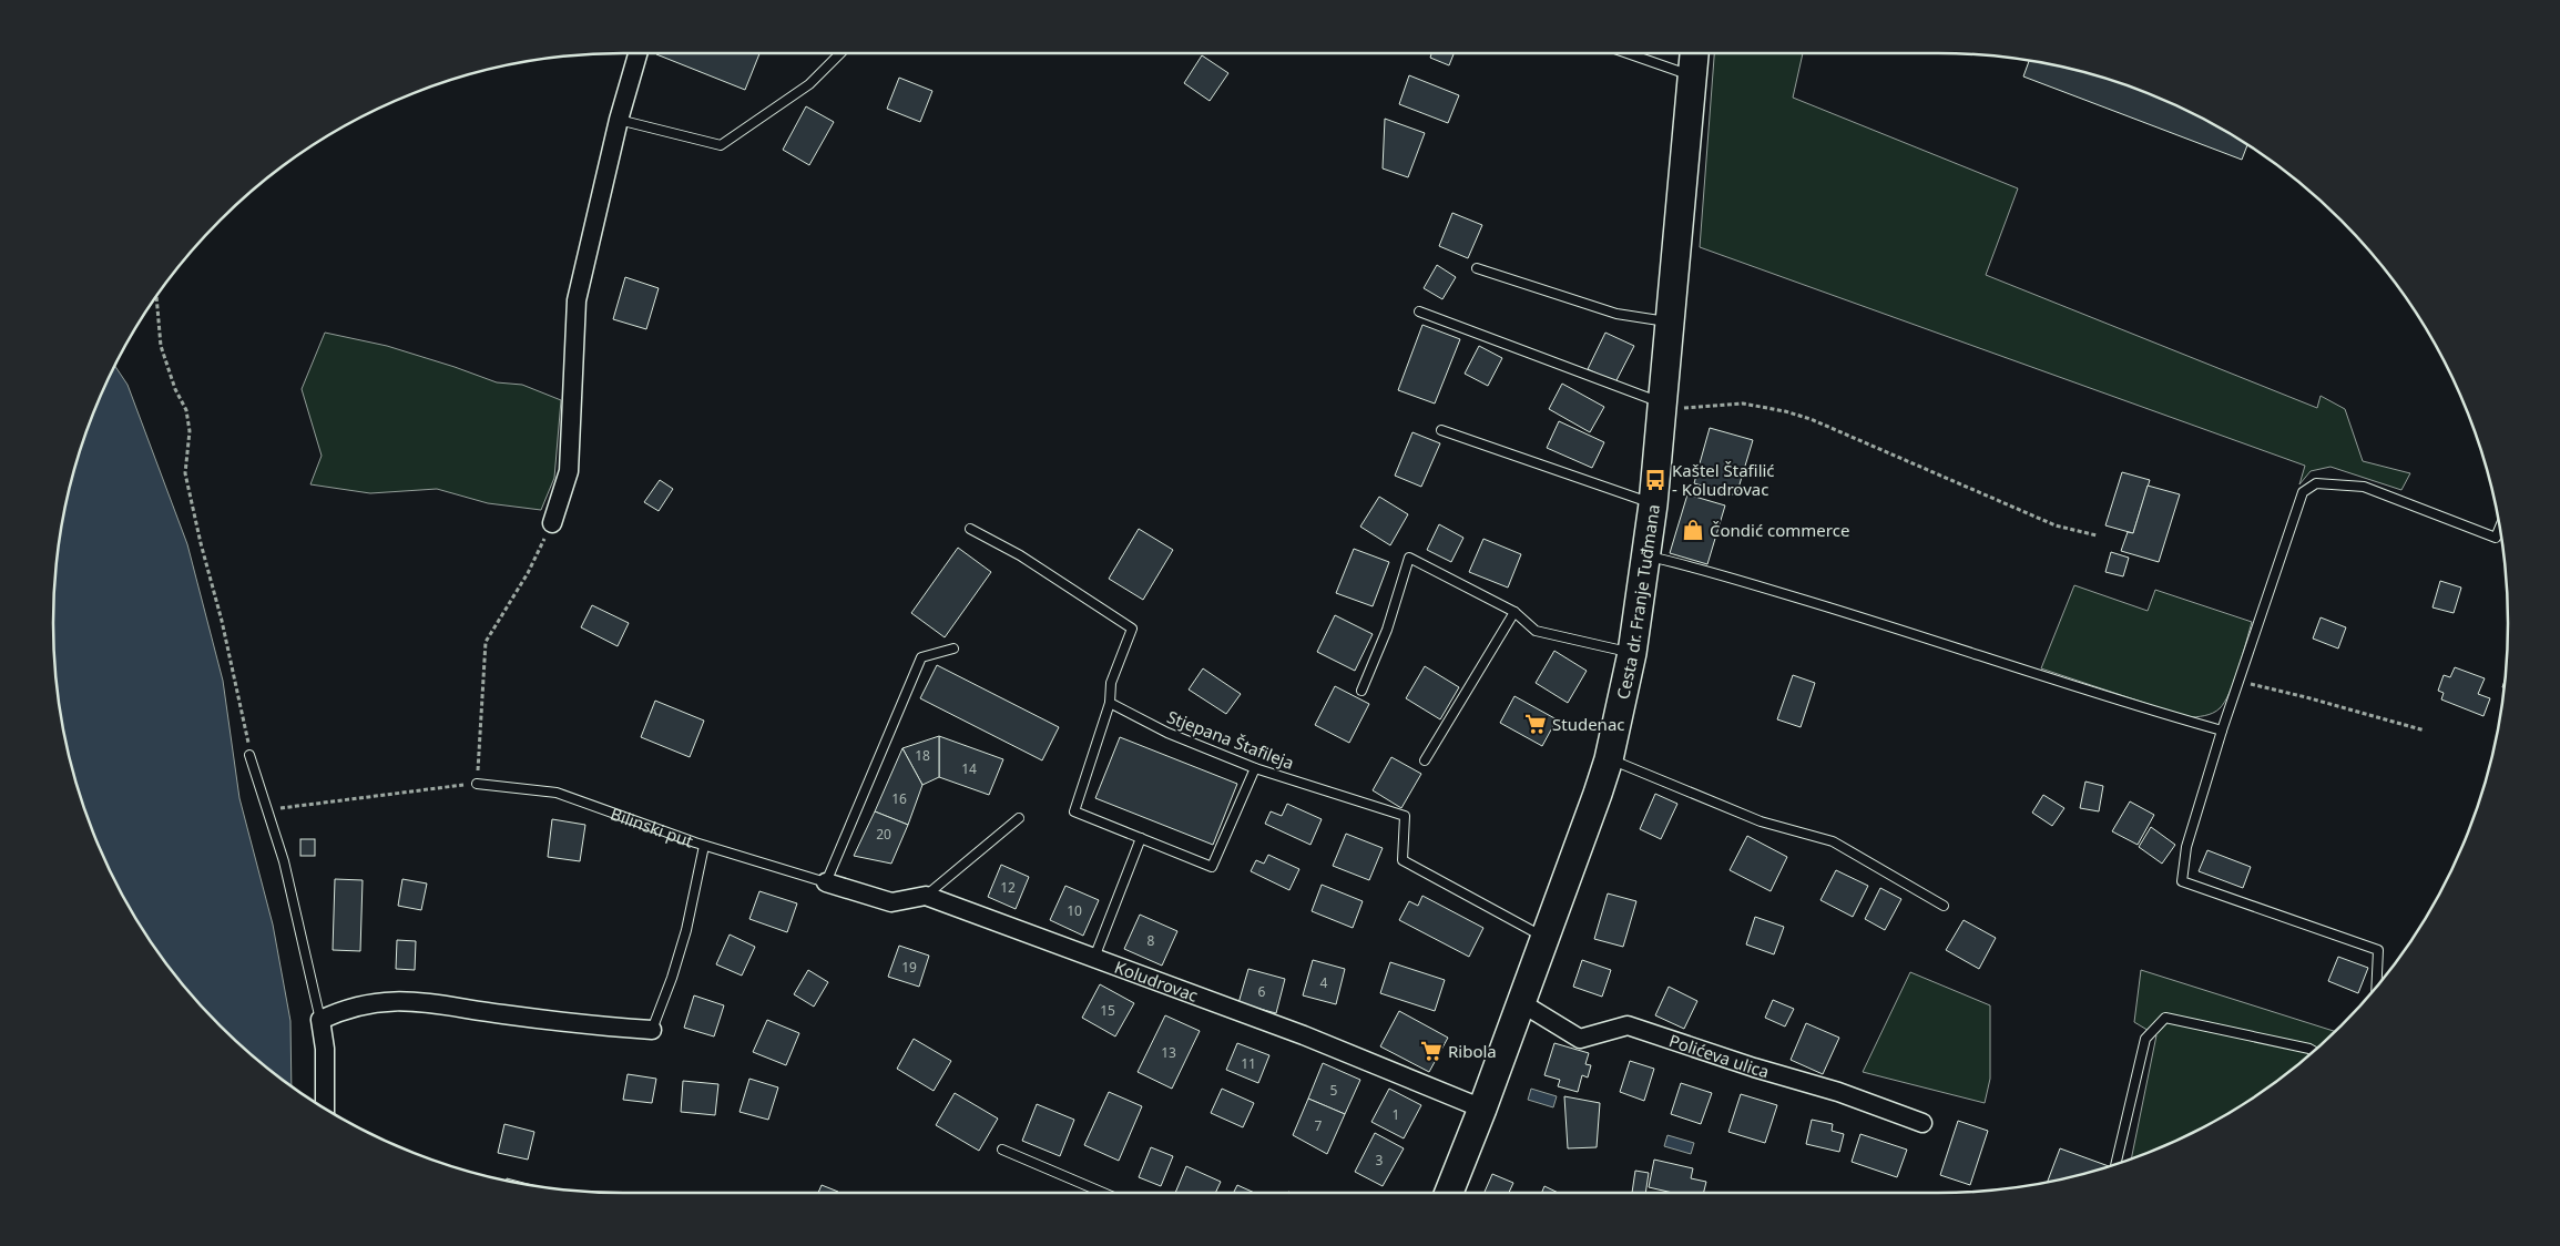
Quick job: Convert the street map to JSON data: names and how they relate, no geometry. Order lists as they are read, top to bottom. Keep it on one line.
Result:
{"streets":{"main road":["Cesta dr. Franje Tuđmana"],"street":["Koludrovac","Polićeva ulica"],"lane":["Stjepana Štafileja","Bilinski put"]},"crossings":[["Cesta dr. Franje Tuđmana","Stjepana Štafileja"],["Cesta dr. Franje Tuđmana","Koludrovac"],["Cesta dr. Franje Tuđmana","Polićeva ulica"]],"places":{"bus stop":["Kaštel Štafilić - Koludrovac"],"shop":["Čondić commerce"],"supermarket":["Studenac","Ribola"]},"house_numbers":["18","14","16","20","12","10","8","19","4","6","15","13","11","5","1","7","3"]}
